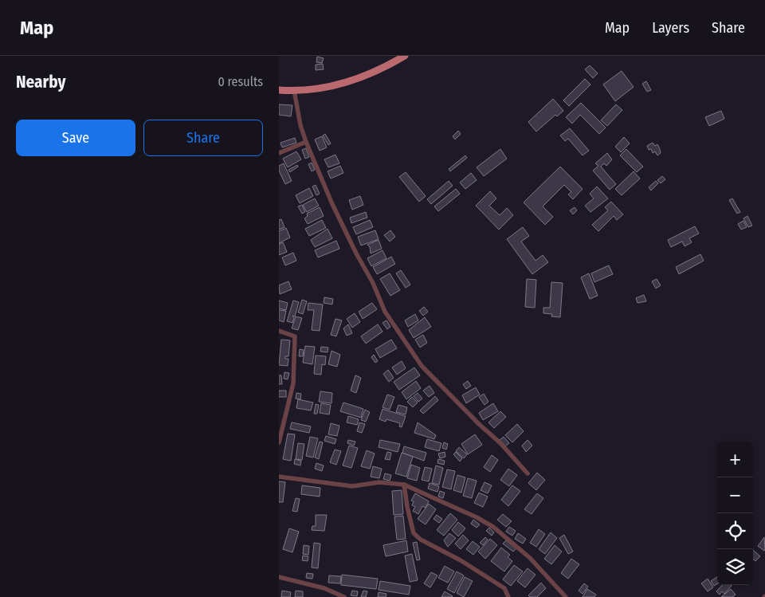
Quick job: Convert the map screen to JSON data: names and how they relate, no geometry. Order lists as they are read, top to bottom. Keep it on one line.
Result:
{"page":{"header":"Map","nav":["Map","Layers","Share"],"heading":["Nearby","0 results"],"buttons":["Save","Share"],"map_buttons":["+","−"]}}
